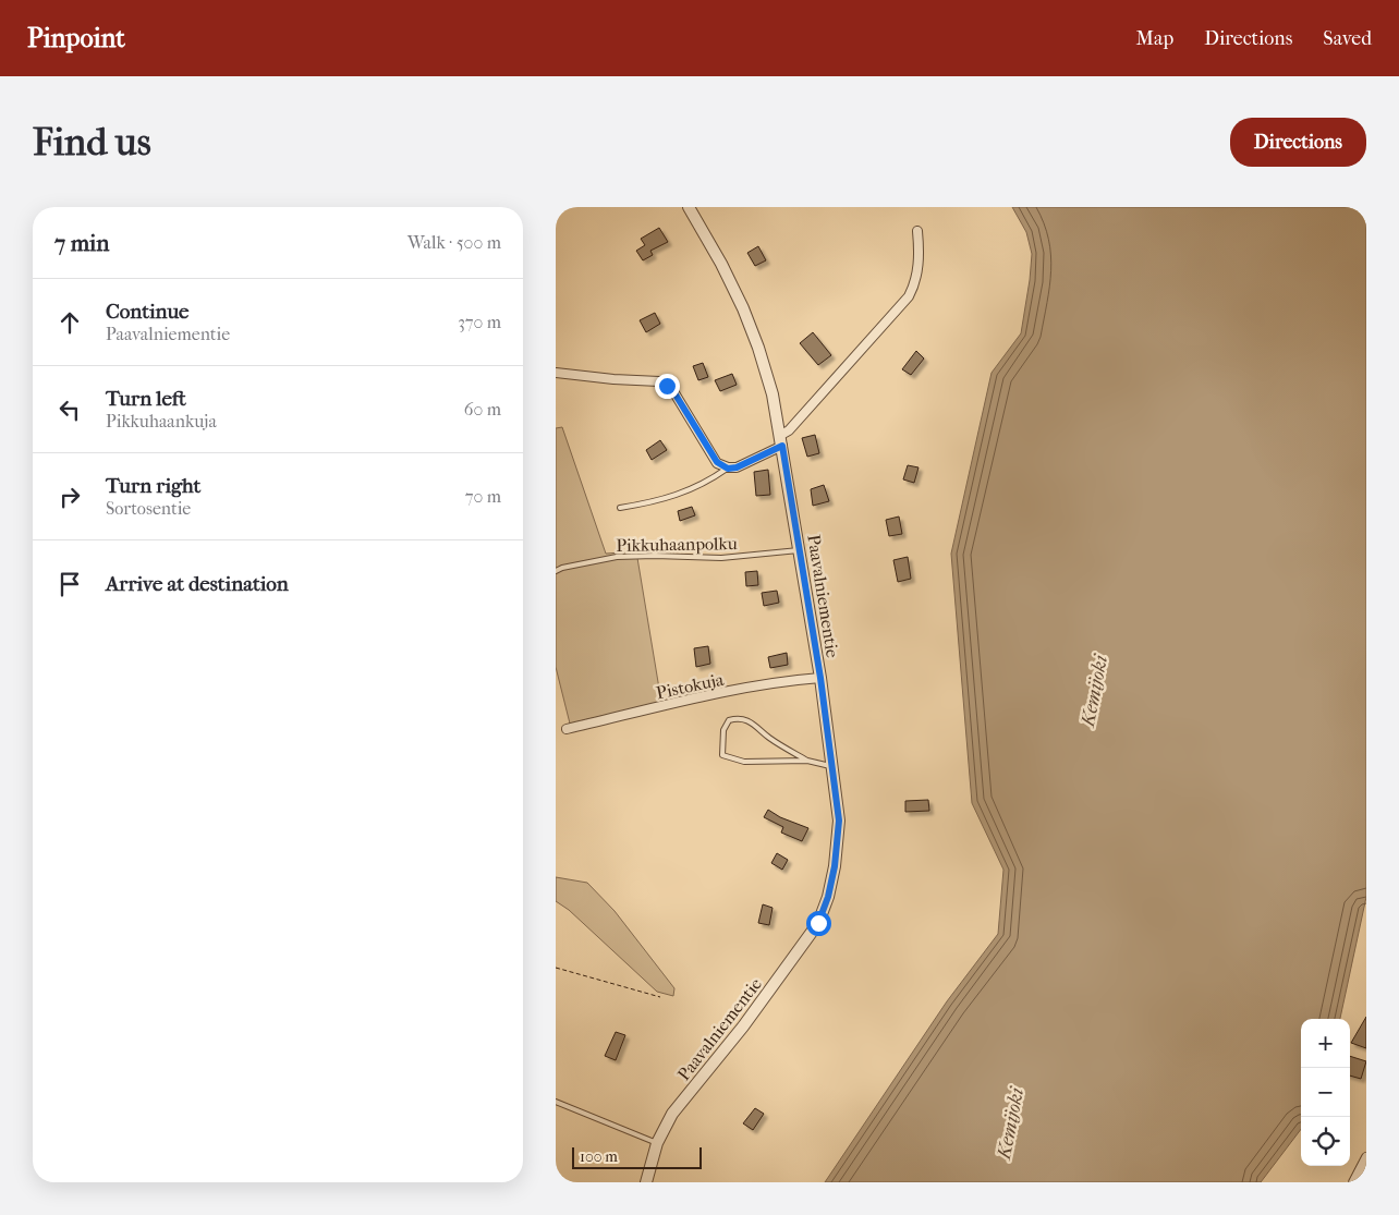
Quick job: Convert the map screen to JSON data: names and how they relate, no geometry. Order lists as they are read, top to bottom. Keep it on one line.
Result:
{"streets":{"street":["Paavalniementie","Pistokuja"],"lane":["Pikkuhaanpolku"]},"crossings":[["Pikkuhaanpolku","Paavalniementie"],["Paavalniementie","Pistokuja"]],"water":["Kemijoki"],"scale_bar":"100 m","page":{"header":"Pinpoint","nav":["Map","Directions","Saved"],"buttons":"Directions","title":"Find us","heading":["7 min","Walk · 500 m"],"list":[["Continue","Paavalniementie","370 m"],["Turn left","Pikkuhaankuja","60 m"],["Turn right","Sortosentie","70 m"],"Arrive at destination"],"map_buttons":["+","−"],"scale":"100 m"}}
